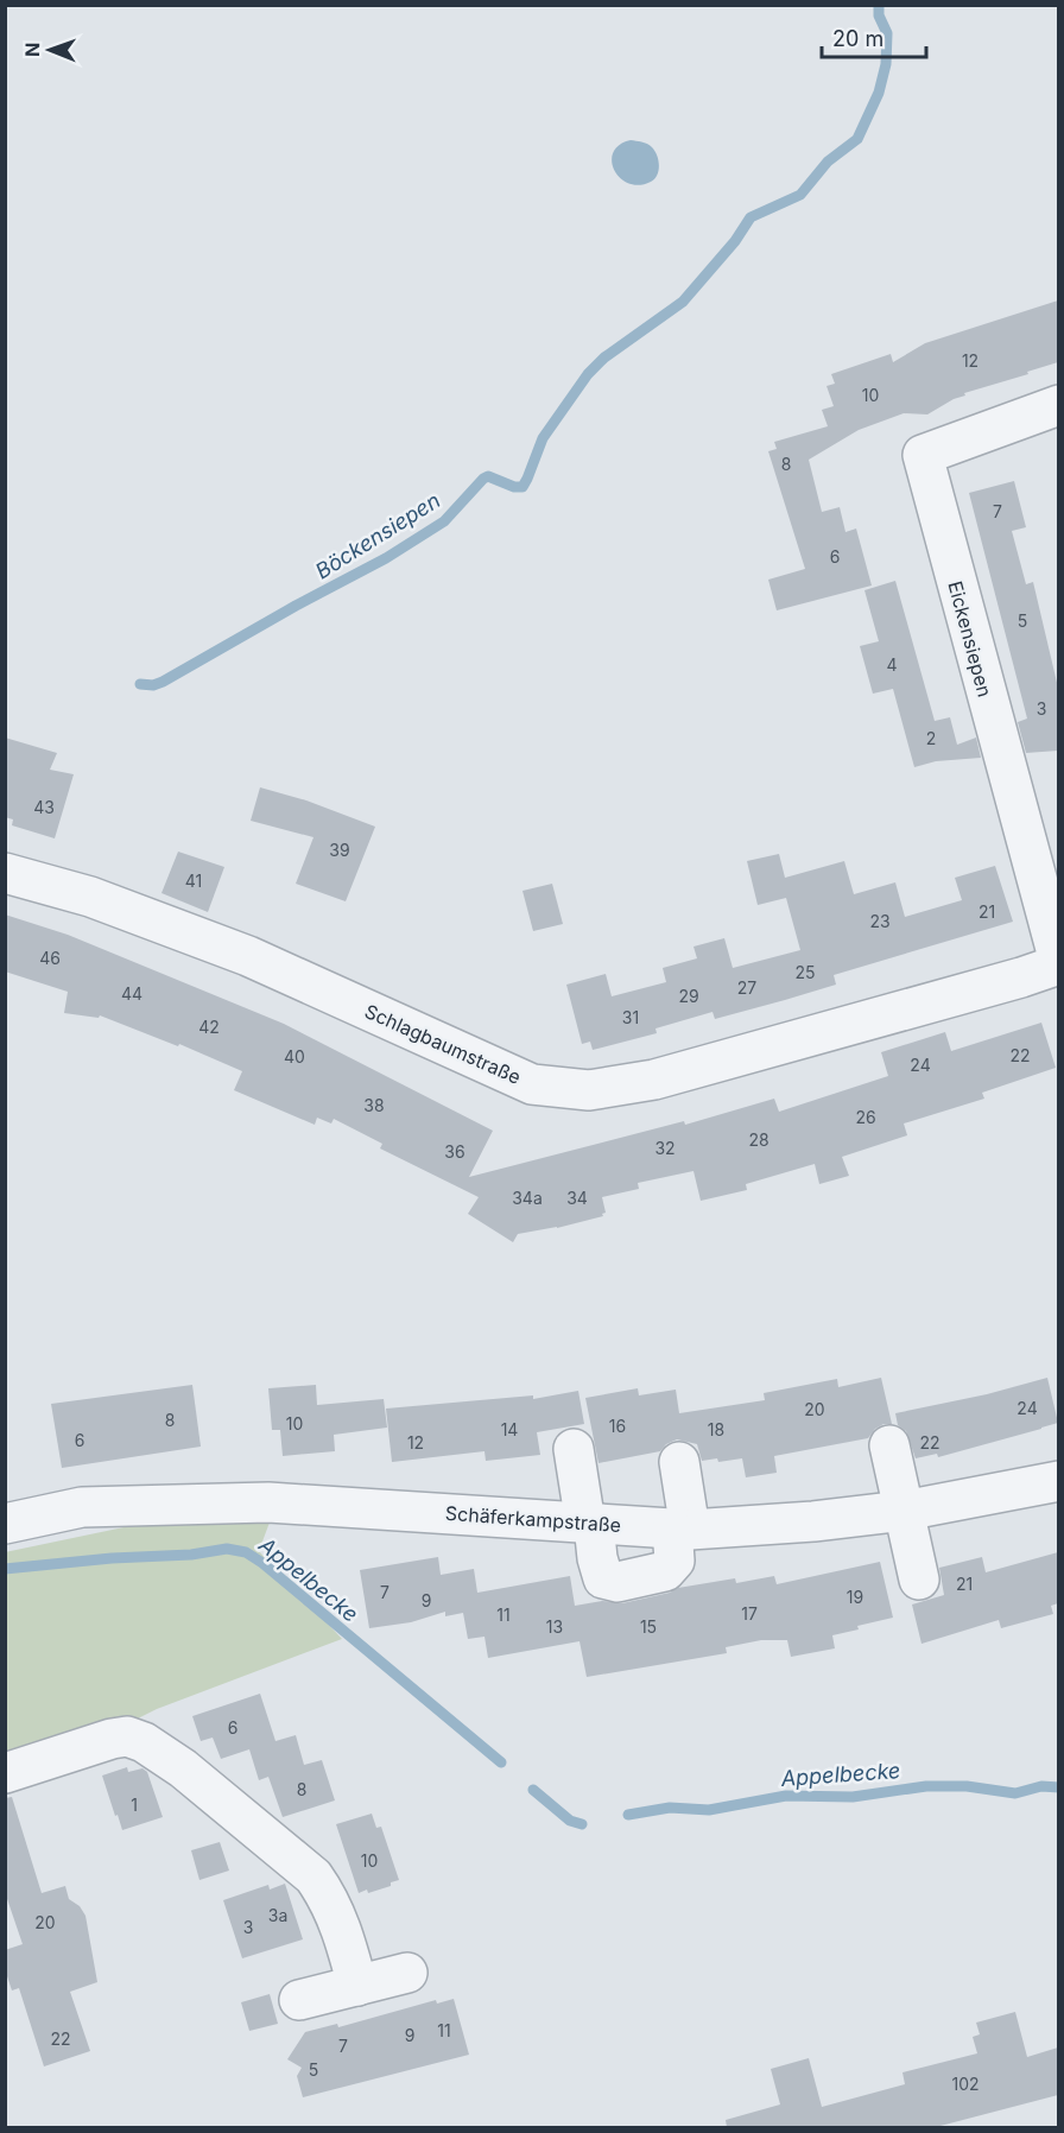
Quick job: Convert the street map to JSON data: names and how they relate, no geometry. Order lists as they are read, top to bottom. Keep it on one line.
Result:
{"streets":{"street":["Eickensiepen","Schlagbaumstraße","Schäferkampstraße"]},"crossings":[["Eickensiepen","Schlagbaumstraße"]],"water":["Böckensiepen","Appelbecke"],"house_numbers":["12","10","8","7","6","5","4","3","2","43","39","41","21","23","46","25","27","44","29","31","42","22","40","24","38","26","28","32","36","34a","34","24","20","8","10","16","14","18","6","12","22","21","7","19","9","17","11","13","15","6","8","1","10","3a","20","3","11","9","22","7","5","102"],"scale_bar":"20 m","north":"left"}
